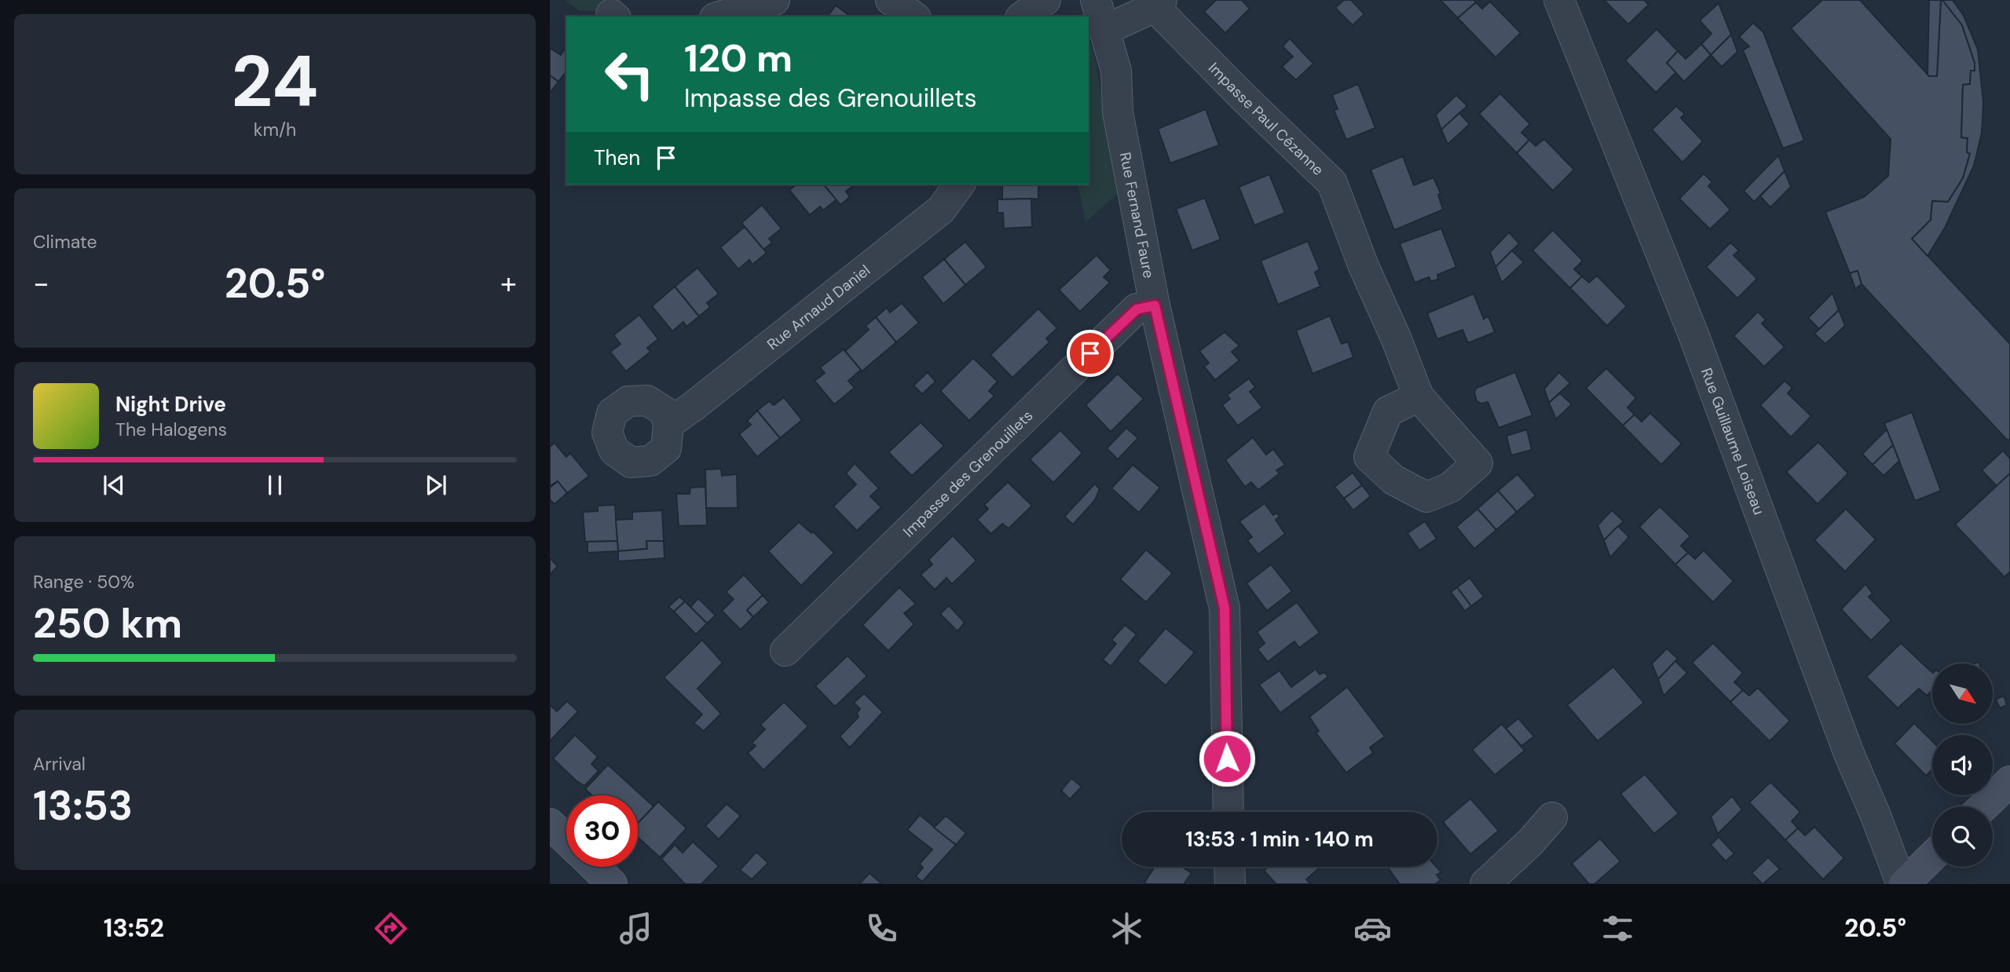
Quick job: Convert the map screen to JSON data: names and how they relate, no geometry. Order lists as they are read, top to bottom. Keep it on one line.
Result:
{"streets":{"street":["Impasse Paul Cézanne","Rue Fernand Faure","Rue Arnaud Daniel","Rue Guillaume Loiseau","Impasse des Grenouillets"]},"crossings":[["Rue Fernand Faure","Impasse des Grenouillets"]],"north":"bottom right","page":{"tile":[["24","km/h"],"Climate",["Range · 50%","250 km"],["Arrival","13:53"]],"turn":["120 m","Impasse des Grenouillets"],"then":"Then","heat":["−","20.5°","+"],"song":["Night Drive","The Halogens"],"limit":"30","trip":"13:53 · 1 min · 140 m","tabs":["13:52","20.5°"]}}
